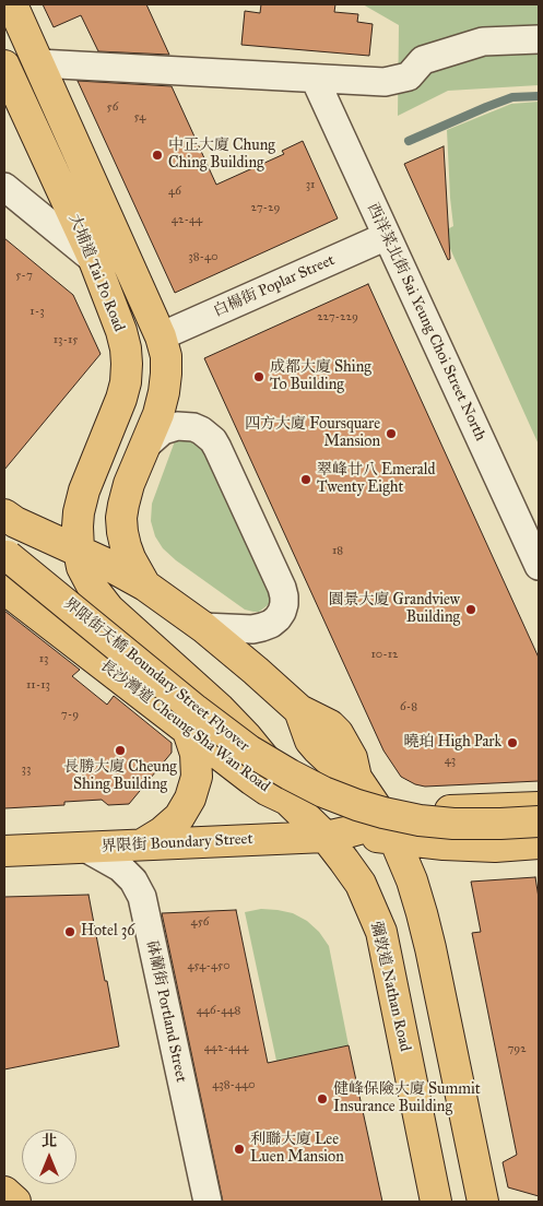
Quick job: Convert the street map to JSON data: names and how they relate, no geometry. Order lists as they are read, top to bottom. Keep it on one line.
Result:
{"streets":{"main road":["大埔道 Tai Po Road","界限街天橋 Boundary Street Flyover","長沙灣道 Cheung Sha Wan Road","界限街 Boundary Street","彌敦道 Nathan Road"],"street":["白楊街 Poplar Street","西洋菜北街 Sai Yeung Choi Street North","砵蘭街 Portland Street"]},"crossings":[["大埔道 Tai Po Road","白楊街 Poplar Street"],["大埔道 Tai Po Road","長沙灣道 Cheung Sha Wan Road"],["白楊街 Poplar Street","西洋菜北街 Sai Yeung Choi Street North"],["長沙灣道 Cheung Sha Wan Road","彌敦道 Nathan Road"],["界限街 Boundary Street","彌敦道 Nathan Road"],["界限街 Boundary Street","砵蘭街 Portland Street"]],"places":["中正大廈 Chung Ching Building","成都大廈 Shing To Building","四方大廈 Foursquare Mansion","翠峰廿八 Emerald Twenty Eight","園景大廈 Grandview Building","曉珀 High Park","長勝大廈 Cheung Shing Building","Hotel 36","健峰保險大廈 Summit Insurance Building","利聯大廈 Lee Luen Mansion"],"house_numbers":["56","54","31","46","27-29","42-44","38-40","5-7","1-3","227-229","13-15","18","10-12","13","11-13","6-8","7-9","43","33","456","454-450","446-448","442-444","792","438-440"],"north":"top"}
